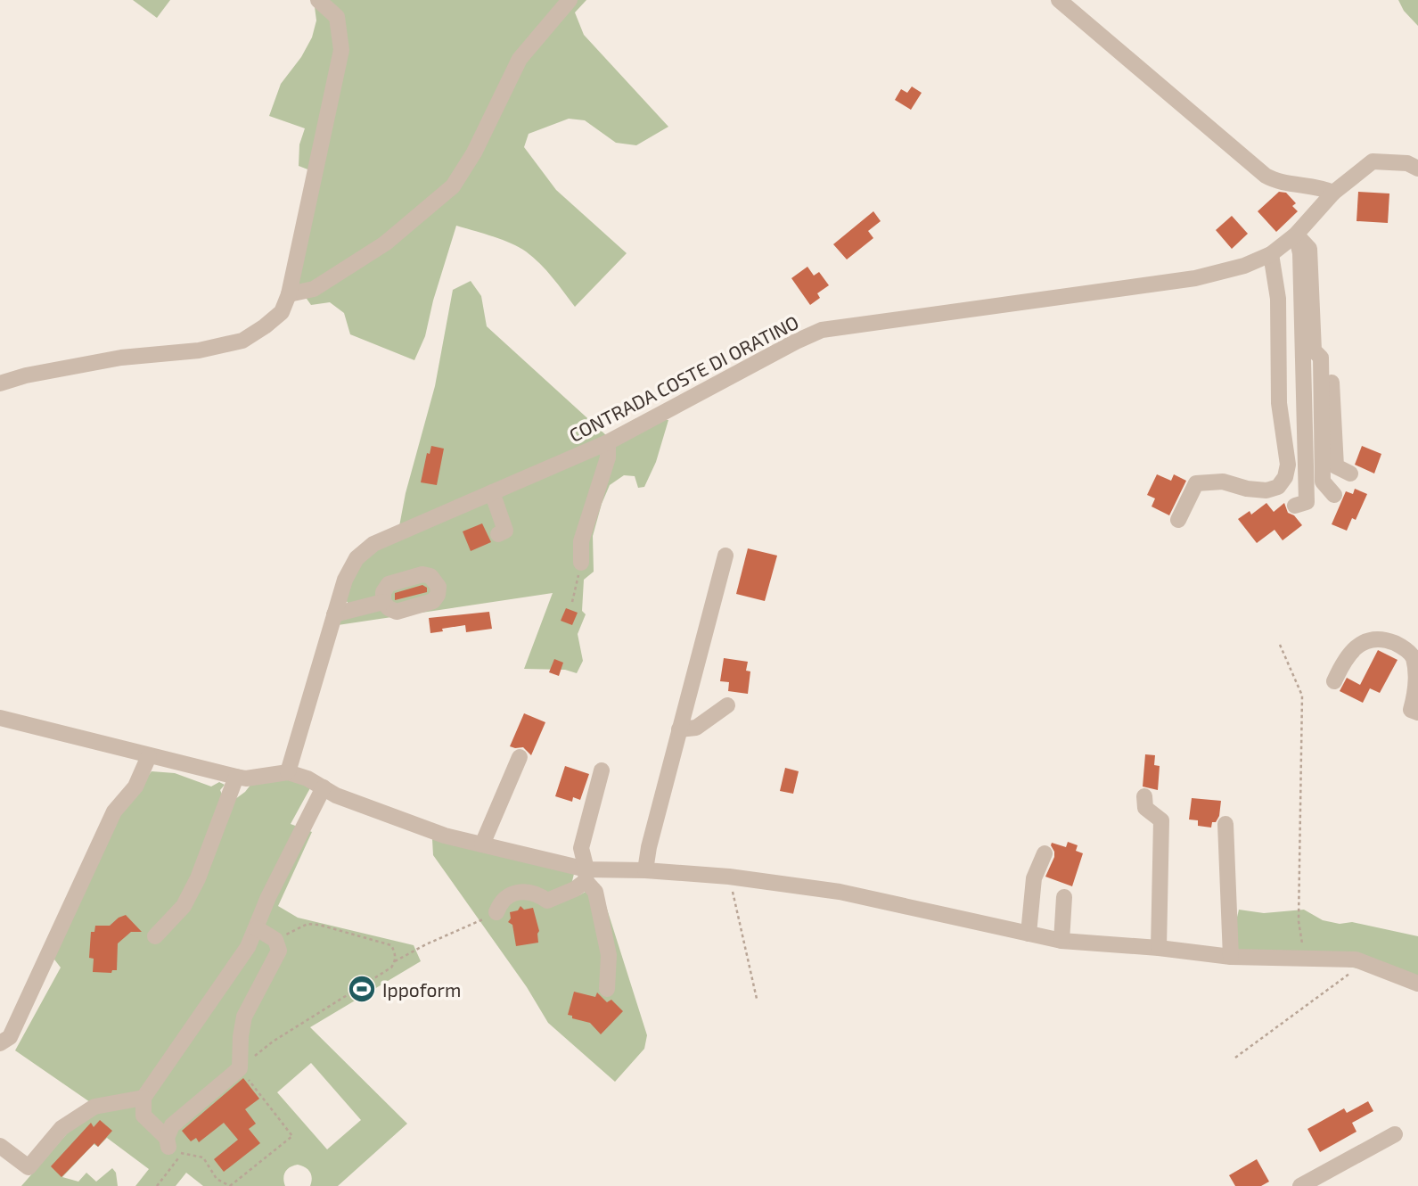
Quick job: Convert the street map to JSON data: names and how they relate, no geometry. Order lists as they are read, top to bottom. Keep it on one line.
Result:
{"streets":{"street":["CONTRADA COSTE DI ORATINO"]},"places":{"sports":["Ippoform"]}}
